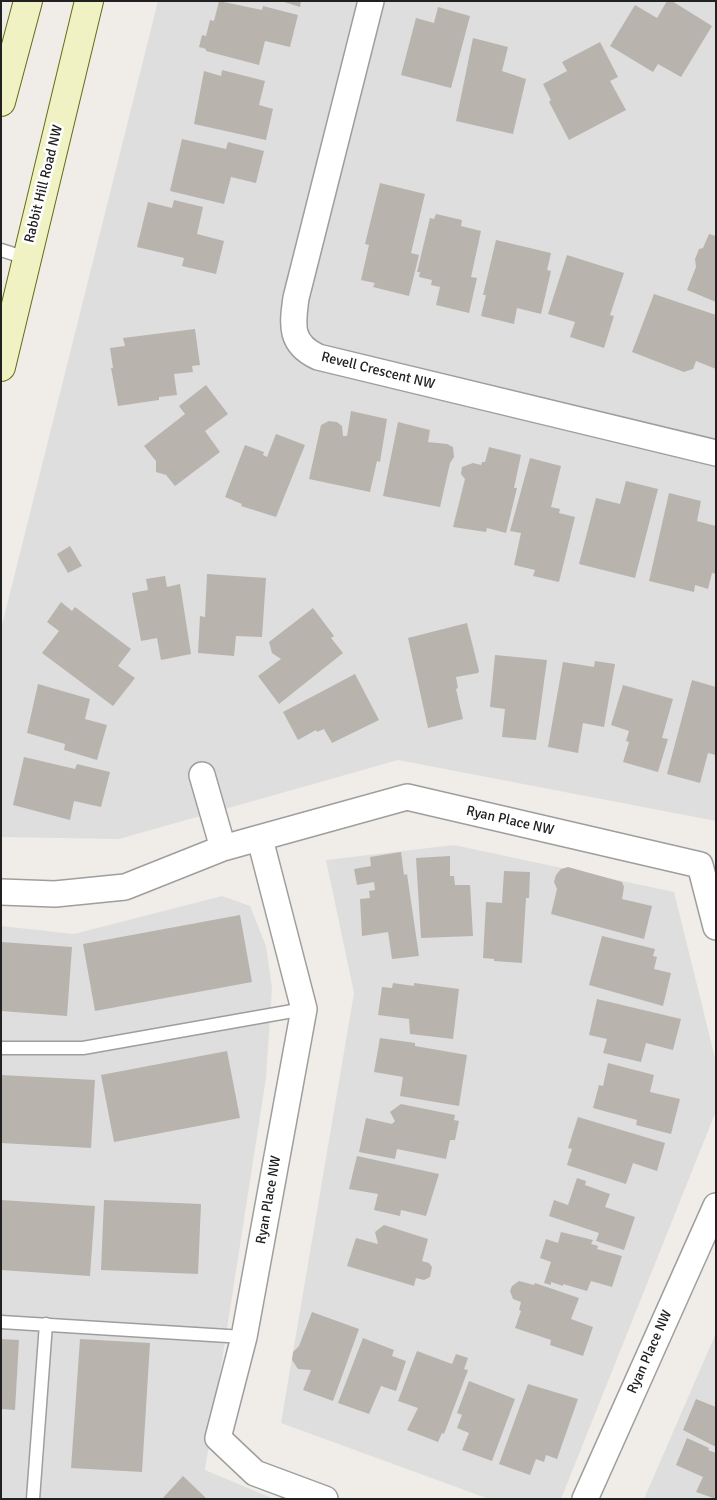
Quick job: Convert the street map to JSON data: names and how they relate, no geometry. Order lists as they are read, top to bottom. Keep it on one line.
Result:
{"streets":{"main road":["Rabbit Hill Road NW"],"street":["Revell Crescent NW","Ryan Place NW"]}}
